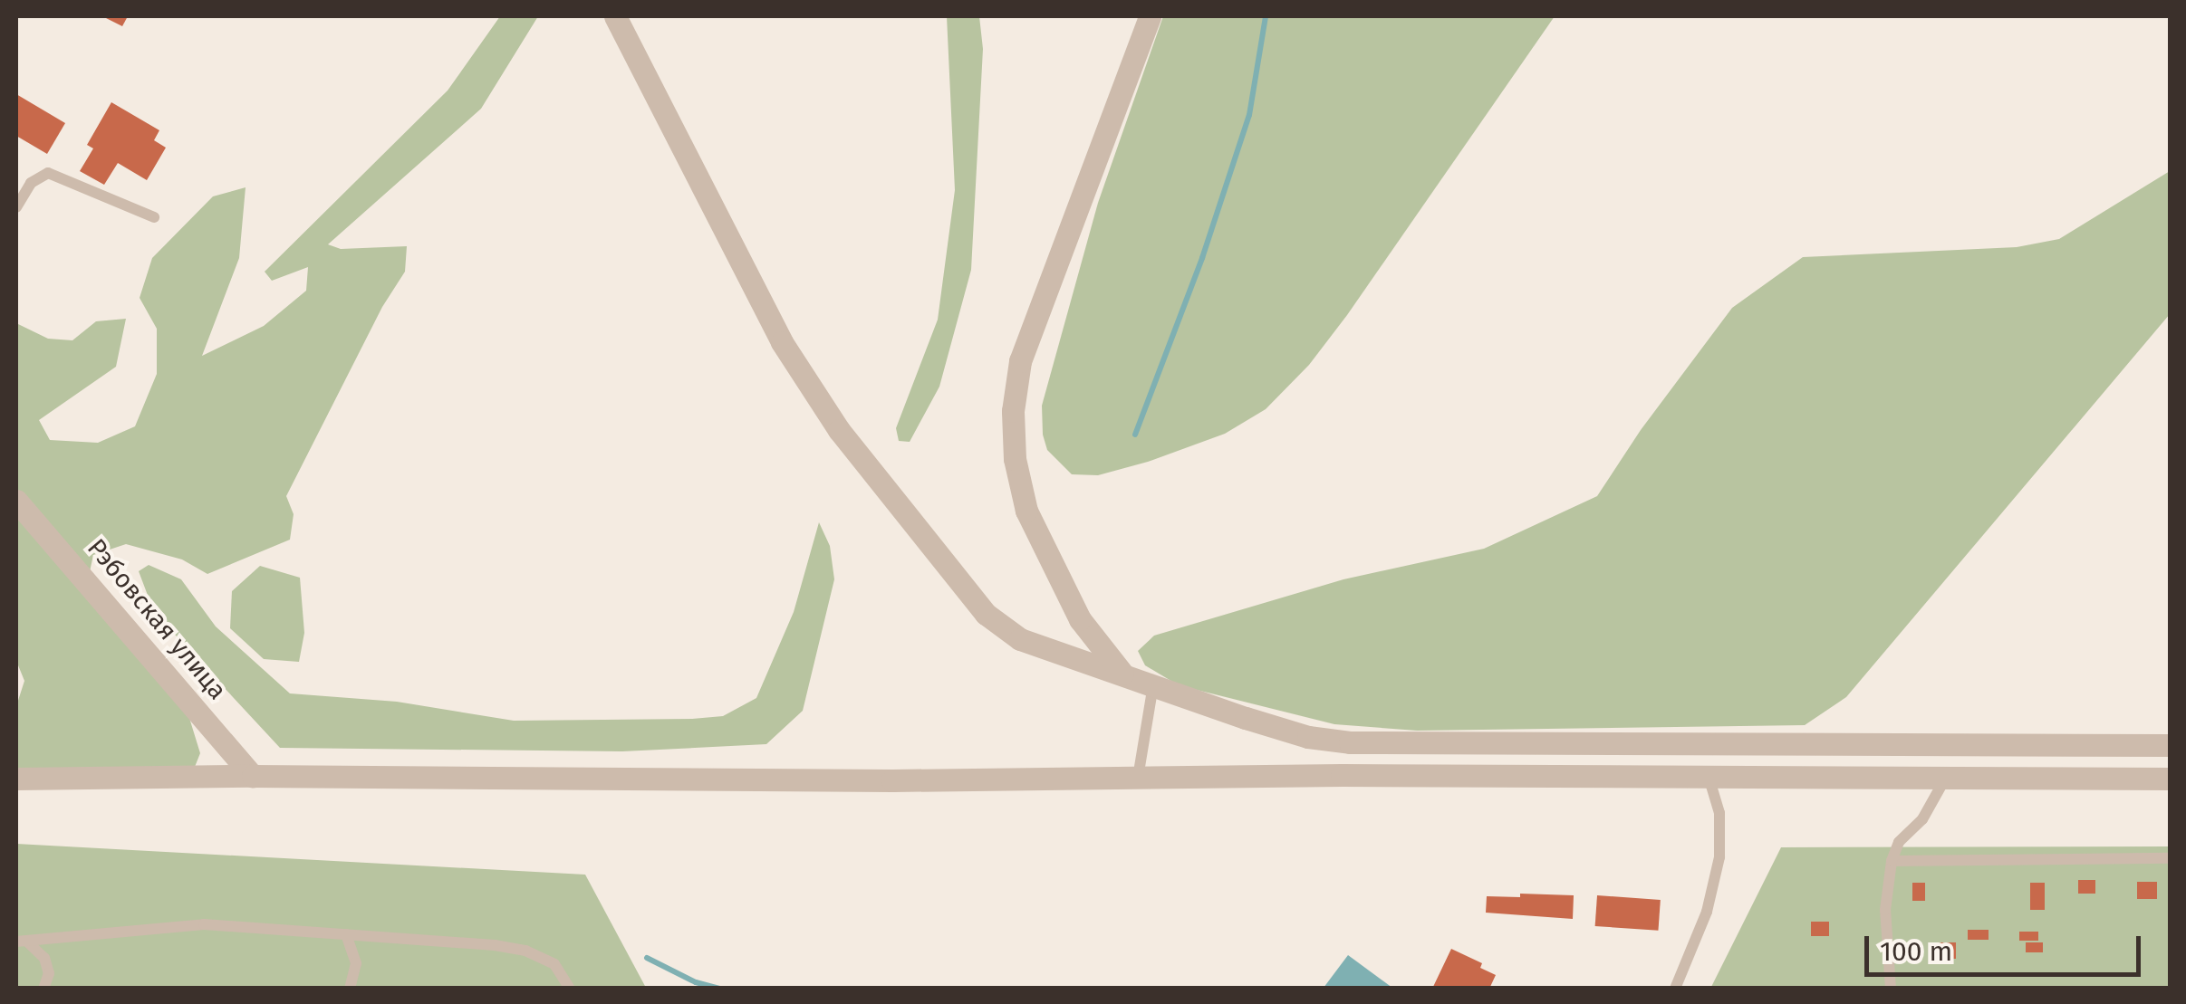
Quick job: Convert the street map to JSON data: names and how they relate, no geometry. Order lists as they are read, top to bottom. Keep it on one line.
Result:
{"streets":{"street":["Рэбовская улица"]},"scale_bar":"100 m"}
